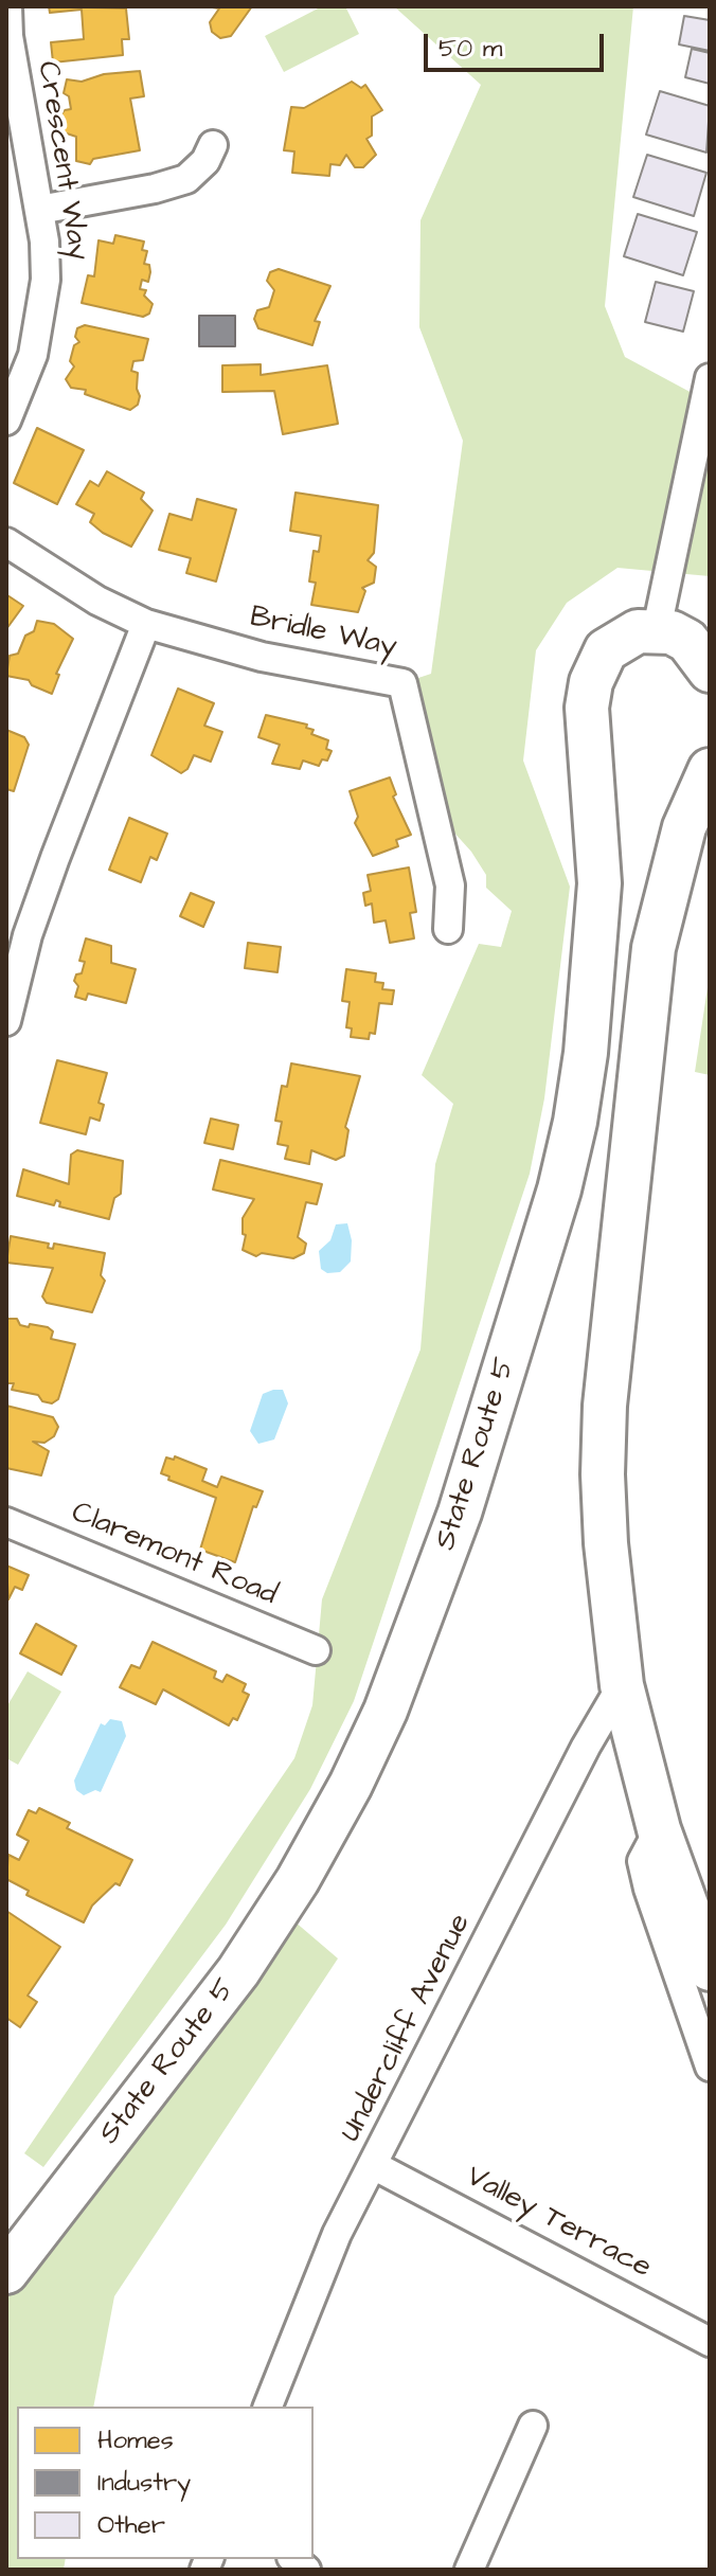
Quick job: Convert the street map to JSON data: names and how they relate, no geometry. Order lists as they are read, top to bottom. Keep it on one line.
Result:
{"streets":{"main road":["State Route 5"],"street":["Crescent Way","Bridle Way","Claremont Road","Undercliff Avenue","Valley Terrace"]},"crossings":[["Undercliff Avenue","Valley Terrace"]],"legend":["Homes","Industry","Other"],"scale_bar":"50 m"}
